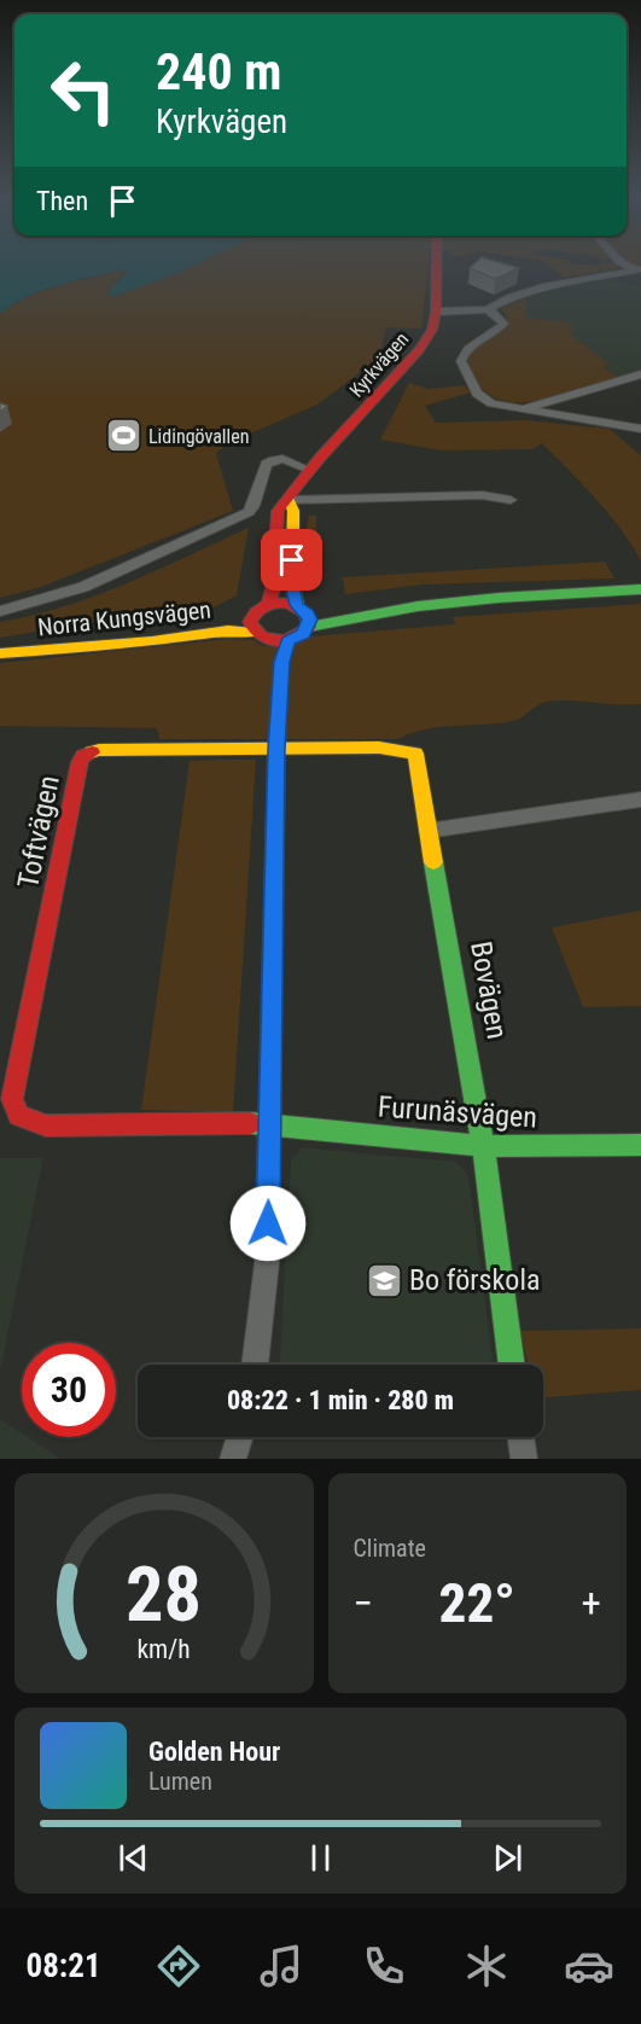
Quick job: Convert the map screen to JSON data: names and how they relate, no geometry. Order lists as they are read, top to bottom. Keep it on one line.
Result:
{"streets":{"street":["Kyrkvägen","Norra Kungsvägen","Toftvägen","Bovägen","Furunäsvägen"]},"crossings":[["Kyrkvägen","Norra Kungsvägen"],["Toftvägen","Bovägen"],["Toftvägen","Furunäsvägen"],["Bovägen","Furunäsvägen"]],"places":{"sports":["Lidingövallen"],"school or university":["Bo förskola"]},"page":{"turn":["240 m","Kyrkvägen"],"then":"Then","limit":"30","trip":"08:22 · 1 min · 280 m","tile":"Climate","heat":["−","22°","+"],"song":["Golden Hour","Lumen"],"tabs":"08:21","gauge":["28","km/h"]}}
